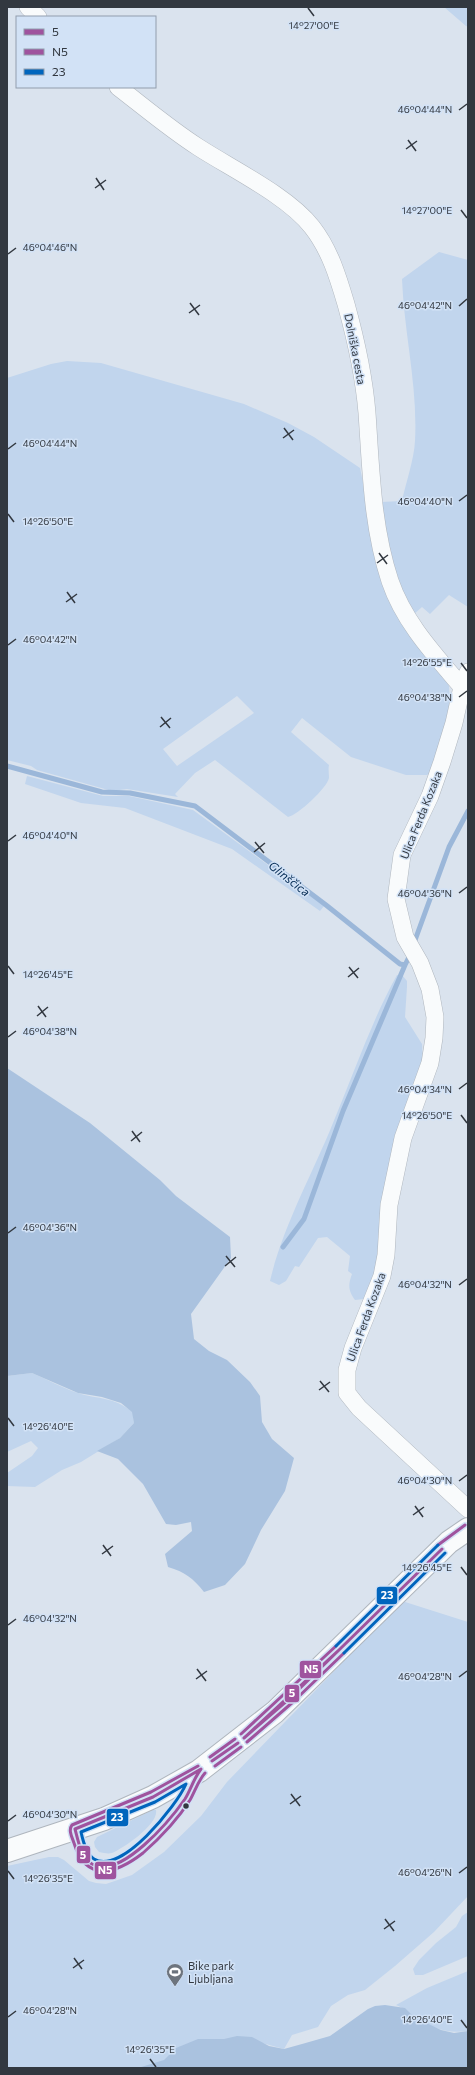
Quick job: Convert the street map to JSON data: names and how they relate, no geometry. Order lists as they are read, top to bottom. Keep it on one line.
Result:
{"streets":{"street":["Dolniška cesta","Ulica Ferda Kozaka"]},"crossings":[["Dolniška cesta","Ulica Ferda Kozaka"]],"water":["Glinščica"],"places":{"sports":["Bike park Ljubljana"]},"lines":["transit line N5","transit line 23","transit line 5"],"legend":["5","N5","23"],"coordinates":["14°27'00\"E","46°04'44\"N","46°04'46\"N","46°04'42\"N","46°04'40\"N","14°26'50\"E","14°26'55\"E","46°04'38\"N","46°04'36\"N","14°26'45\"E","46°04'34\"N","46°04'32\"N","14°26'40\"E","46°04'30\"N","46°04'28\"N","46°04'26\"N","14°26'35\"E"]}
